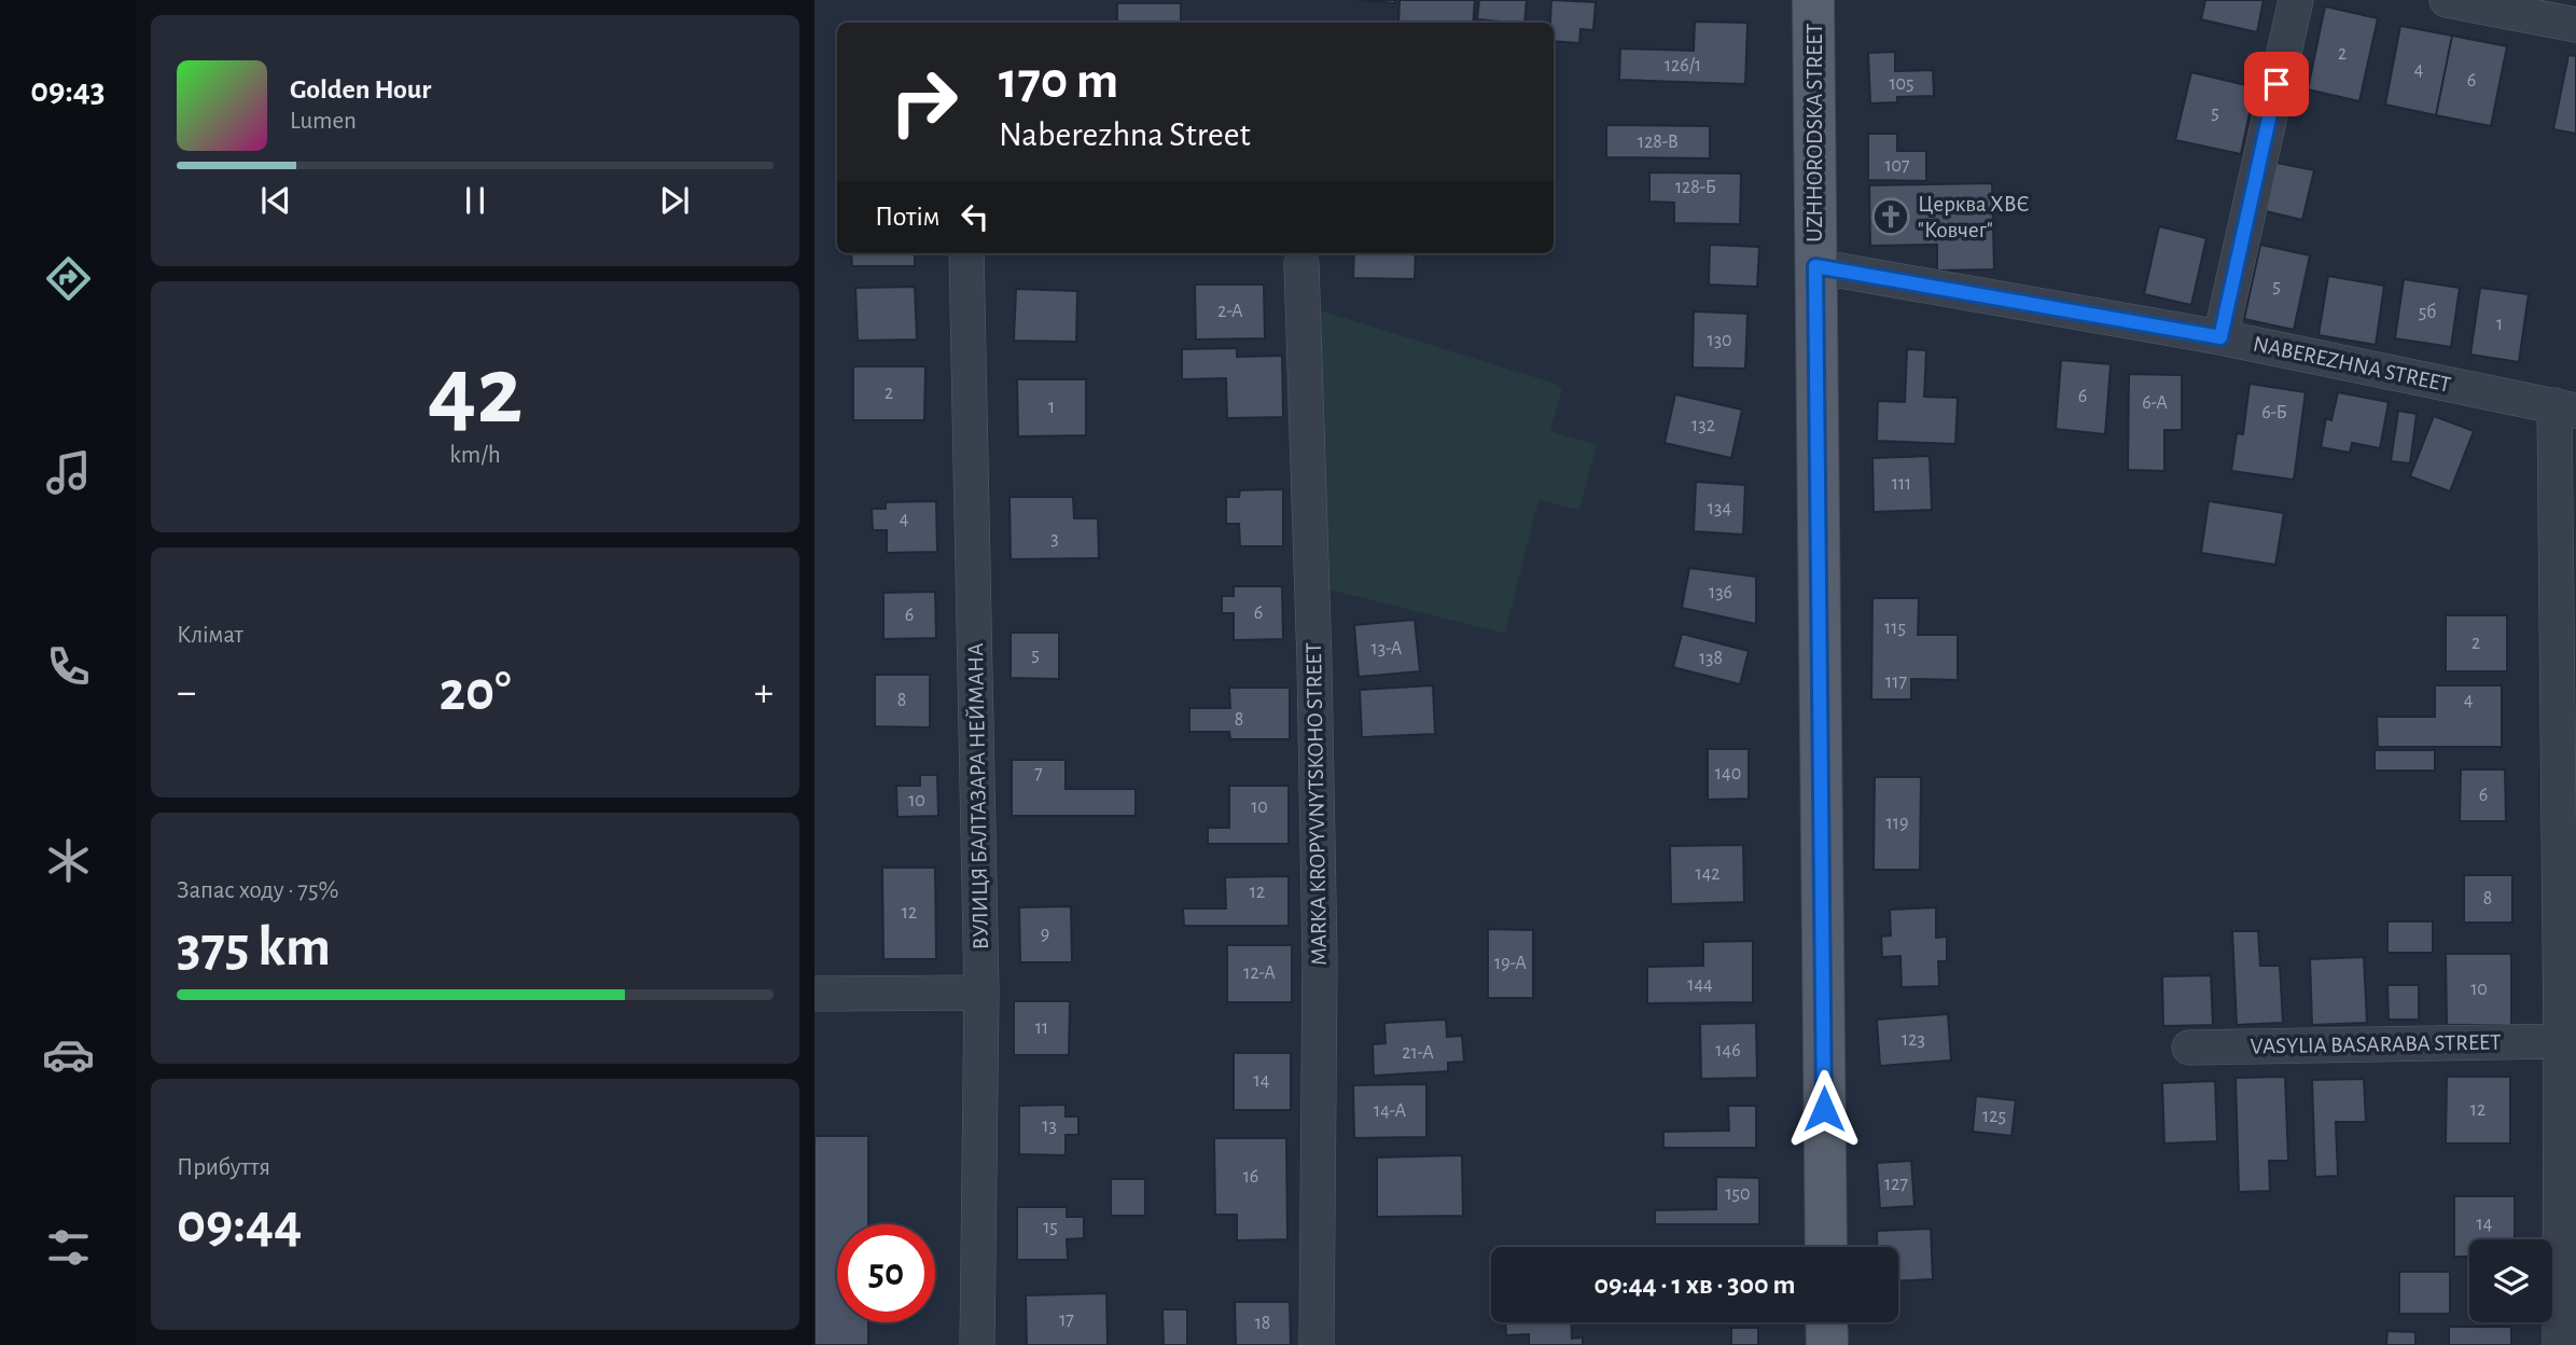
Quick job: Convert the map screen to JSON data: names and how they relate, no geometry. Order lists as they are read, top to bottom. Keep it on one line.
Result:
{"streets":{"main road":["UZHHORODSKA STREET"],"street":["NABEREZHNA STREET","ВУЛИЦЯ БАЛТАЗАРА НЕЙМАНА","MARKA KROPYVNYTSKOHO STREET","VASYLIA BASARABA STREET"]},"crossings":[["UZHHORODSKA STREET","NABEREZHNA STREET"]],"places":{"church":["Церква ХВЄ \"Ковчег\""]},"house_numbers":["2","126/1","4","6","105","5","128-В","107","128-Б","5","2-А","5б","1","130","2","6","6-А","1","6-Б","132","111","134","4","3","136","6","6","115","2","13-А","5","138","117","8","4","8","7","140","6","10","10","119","142","12","8","12","9","19-А","12-А","144","10","11","123","146","21-А","14","12","14-А","125","13","16","127","150","14","15","17","18"],"page":{"tabs":"09:43","turn":["170 m","Naberezhna Street"],"song":["Golden Hour","Lumen"],"then":"Потім","tile":[["42","km/h"],"Клімат",["Запас ходу · 75%","375 km"],["Прибуття","09:44"]],"heat":["−","20°","+"],"limit":"50","trip":"09:44 · 1 хв · 300 m"}}
